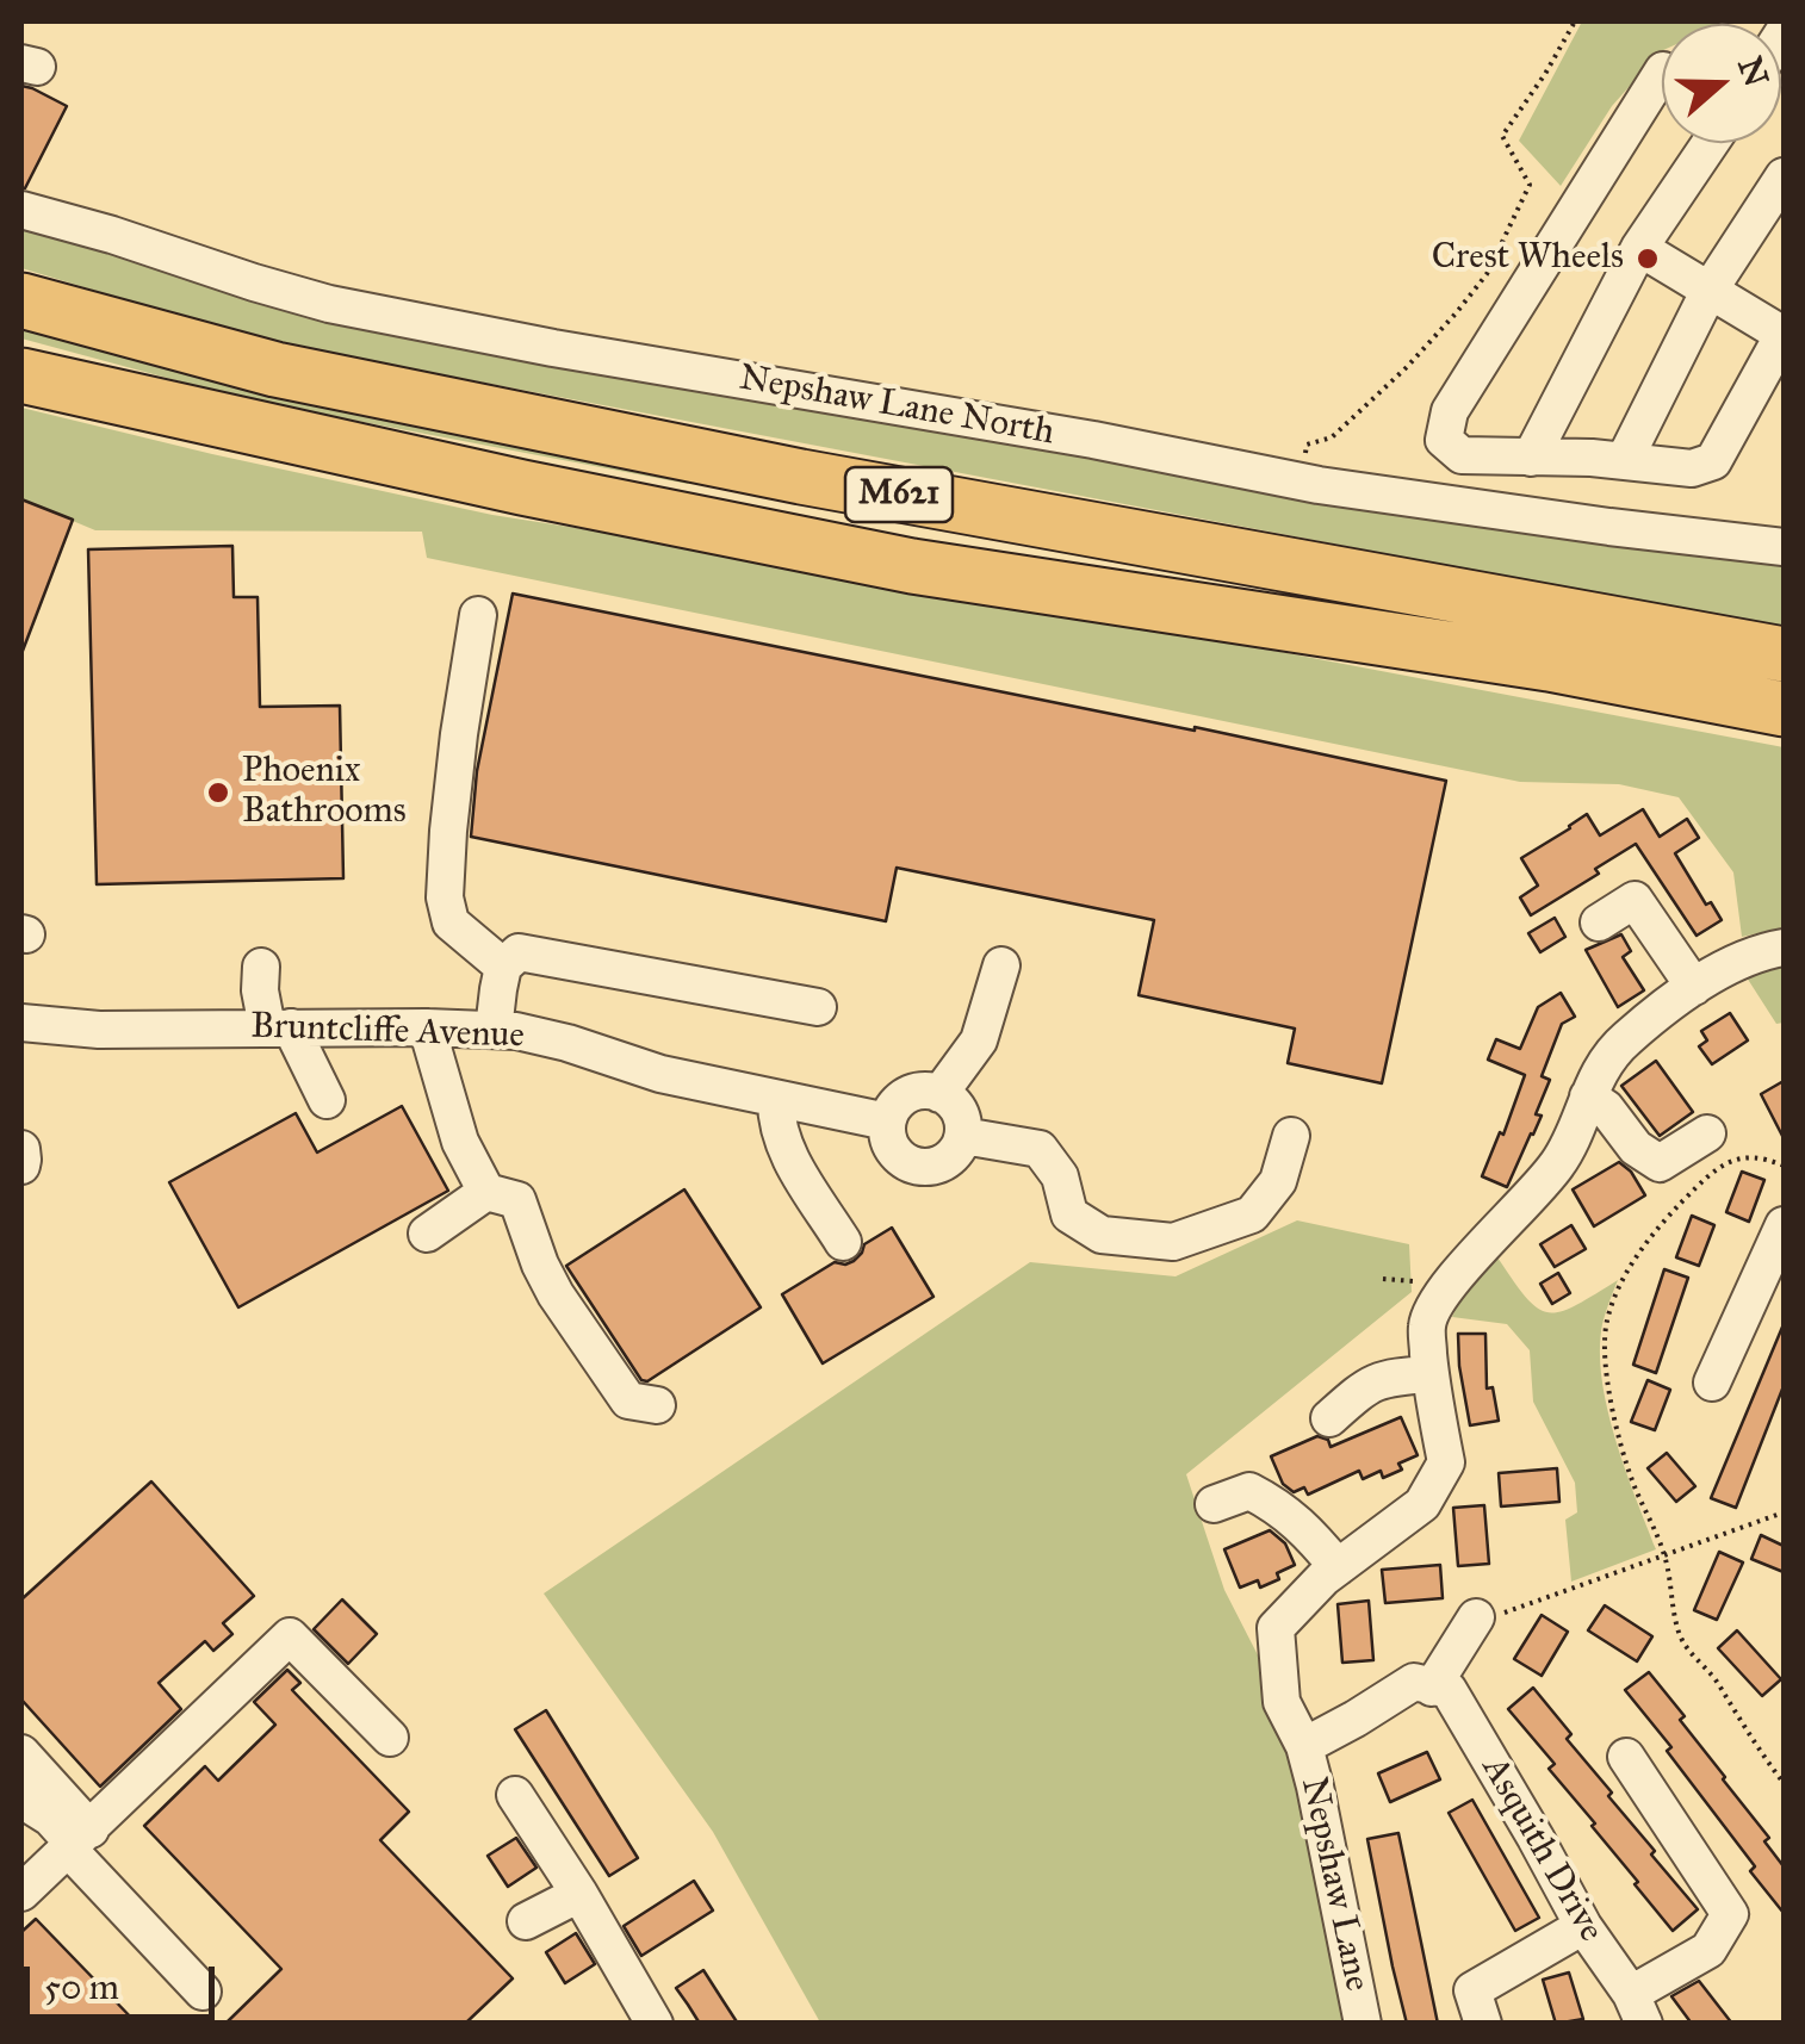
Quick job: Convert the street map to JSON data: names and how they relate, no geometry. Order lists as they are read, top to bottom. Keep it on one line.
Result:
{"streets":{"highway":["M621"],"street":["Nepshaw Lane North","Bruntcliffe Avenue","Asquith Drive","Nepshaw Lane"]},"places":["Crest Wheels","Phoenix Bathrooms"],"scale_bar":"50 m","north":"right"}
